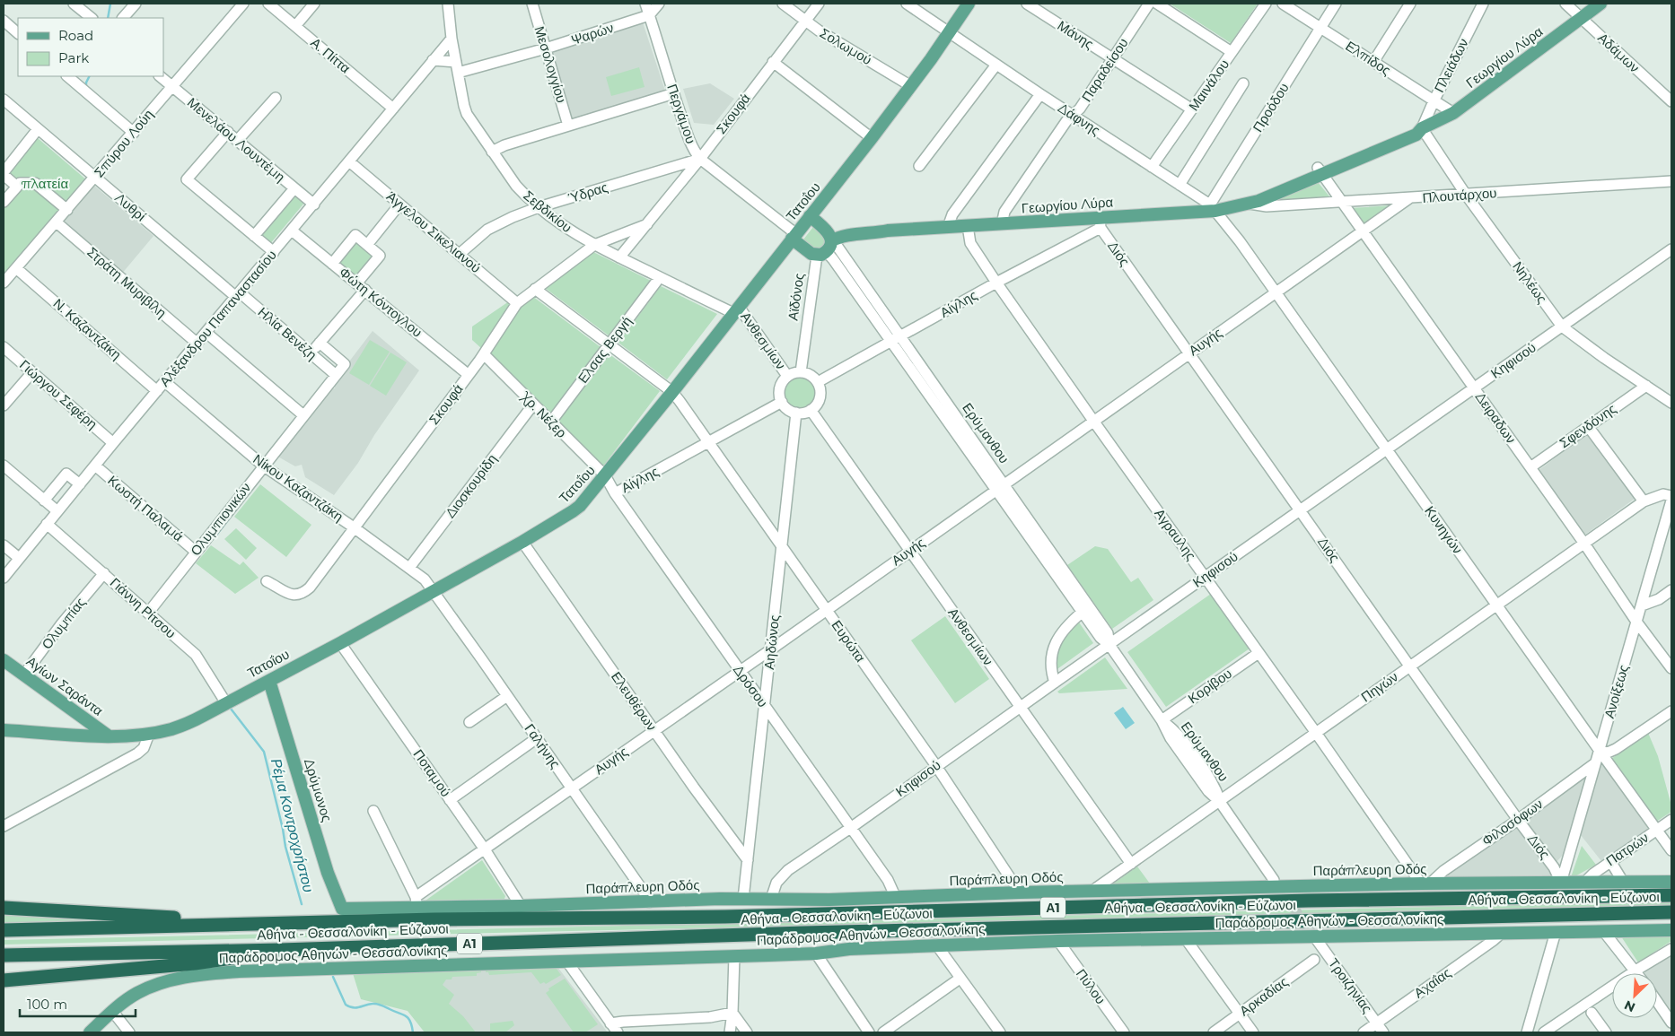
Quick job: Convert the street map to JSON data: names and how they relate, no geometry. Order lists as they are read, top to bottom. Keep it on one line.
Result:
{"streets":{"highway":["Αθήνα - Θεσσαλονίκη - Εύζωνοι","Α1"],"main road":["Γεωργίου Λύρα","Τατοΐου","Ερύμανθου","Αγίων Σαράντα","Δρύμωνος","Παράπλευρη Οδός","Παράδρομος Αθηνών - Θεσσαλονίκης"],"street":["Ψαρών","Μάνης","Σολωμού","Αδάμων","Α. Πίττα","Ελπίδος","Μεσολογγίου","Πλειάδων","Παραδείσου","Μαινάλου","Προόδου","Περγάμου","Σκουφά","Δάφνης","Μενελάου Λουντέμη","Σπύρου Λούη","Ύδρας","Πλουτάρχου","Λυθρί","Σεβδικίου","Άγγελου Σικελιανού","Διός","Στράτη Μυριβίλη","Νηλέως","Αϊδόνος","Φώτη Κόντογλου","Αίγλης","Αλέξανδρου Παπαναστασίου","Ν. Καζαντζάκη","Ηλία Βενέζη","Ανθεσμίων","Αυγής","Ελσας Βεργή","Κηφισού","Γιώργου Σεφέρη","Χρ. Νέζερ","Δειραδων","Σφενδόνης","Διοσκουρίδη","Νίκου Καζαντζάκη","Κωστή Παλαμά","Ολυμπιονικών","Κυνηγών","Αγραυλης","Γιάννη Ρίτσου","Ολυμπίας","Ευρώτα","Αηδώνος","Δρόσου","Κορίβου","Πηγών","Ανοίξεως","Ελευθέρων","Γαλήνης","Ποταμού","Φιλοσόφων","Πατρών","Αχαΐας","Τροιζηνίας","Πύλου","Αρκαδίας"]},"crossings":[["Ψαρών","Μεσολογγίου"],["Ψαρών","Περγάμου"],["Ψαρών","Σεβδικίου"],["Μάνης","Παραδείσου"],["Μάνης","Μαινάλου"],["Σολωμού","Σκουφά"],["Σολωμού","Τατοΐου"],["Αδάμων","Γεωργίου Λύρα"],["Α. Πίττα","Αλέξανδρου Παπαναστασίου"],["Γεωργίου Λύρα","Ελπίδος"],["Γεωργίου Λύρα","Πλειάδων"],["Γεωργίου Λύρα","Παραδείσου"],["Γεωργίου Λύρα","Προόδου"],["Γεωργίου Λύρα","Δάφνης"],["Γεωργίου Λύρα","Πλουτάρχου"],["Γεωργίου Λύρα","Διός"],["Γεωργίου Λύρα","Νηλέως"],["Γεωργίου Λύρα","Αϊδόνος"],["Γεωργίου Λύρα","Αίγλης"],["Γεωργίου Λύρα","Δειραδων"],["Γεωργίου Λύρα","Ερύμανθου"],["Γεωργίου Λύρα","Κυνηγών"],["Γεωργίου Λύρα","Αγραυλης"],["Ελπίδος","Πλειάδων"],["Ελπίδος","Προόδου"],["Πλειάδων","Νηλέως"],["Παραδείσου","Δάφνης"],["Μαινάλου","Δάφνης"],["Προόδου","Δάφνης"],["Προόδου","Κυνηγών"],["Περγάμου","Σκουφά"],["Περγάμου","Ύδρας"],["Περγάμου","Τατοΐου"],["Σκουφά","Ύδρας"],["Σκουφά","Σεβδικίου"],["Σκουφά","Άγγελου Σικελιανού"],["Σκουφά","Φώτη Κόντογλου"],["Σκουφά","Χρ. Νέζερ"],["Σκουφά","Νίκου Καζαντζάκη"],["Σκουφά","Ευρώτα"],["Δάφνης","Τατοΐου"],["Δάφνης","Κυνηγών"],["Μενελάου Λουντέμη","Σπύρου Λούη"],["Μενελάου Λουντέμη","Αλέξανδρου Παπαναστασίου"],["Σπύρου Λούη","Λυθρί"],["Σπύρου Λούη","Στράτη Μυριβίλη"],["Σπύρου Λούη","Ν. Καζαντζάκη"],["Ύδρας","Σεβδικίου"],["Ύδρας","Άγγελου Σικελιανού"],["Πλουτάρχου","Νηλέως"],["Πλουτάρχου","Αυγής"],["Πλουτάρχου","Δειραδων"],["Τατοΐου","Σεβδικίου"],["Τατοΐου","Ανθεσμίων"],["Τατοΐου","Χρ. Νέζερ"],["Τατοΐου","Ερύμανθου"],["Τατοΐου","Νίκου Καζαντζάκη"],["Τατοΐου","Γιάννη Ρίτσου"],["Τατοΐου","Ευρώτα"],["Τατοΐου","Αγίων Σαράντα"],["Τατοΐου","Δρόσου"],["Τατοΐου","Ελευθέρων"],["Τατοΐου","Γαλήνης"],["Τατοΐου","Ποταμού"],["Τατοΐου","Δρύμωνος"],["Λυθρί","Αλέξανδρου Παπαναστασίου"],["Λυθρί","Ηλία Βενέζη"],["Σεβδικίου","Αλέξανδρου Παπαναστασίου"],["Σεβδικίου","Ανθεσμίων"],["Σεβδικίου","Ελσας Βεργή"],["Άγγελου Σικελιανού","Αλέξανδρου Παπαναστασίου"],["Διός","Αίγλης"],["Διός","Αυγής"],["Διός","Κηφισού"],["Διός","Πηγών"],["Διός","Ανοίξεως"],["Διός","Φιλοσόφων"],["Διός","Παράπλευρη Οδός"],["Στράτη Μυριβίλη","Αλέξανδρου Παπαναστασίου"],["Νηλέως","Κηφισού"],["Νηλέως","Σφενδόνης"],["Αϊδόνος","Αίγλης"],["Αϊδόνος","Ανθεσμίων"],["Αϊδόνος","Ερύμανθου"],["Αϊδόνος","Αηδώνος"],["Φώτη Κόντογλου","Αλέξανδρου Παπαναστασίου"],["Αίγλης","Ανθεσμίων"],["Αίγλης","Ερύμανθου"],["Αίγλης","Αγραυλης"],["Αίγλης","Ευρώτα"],["Αίγλης","Αηδώνος"],["Αίγλης","Δρόσου"],["Αλέξανδρου Παπαναστασίου","Ν. Καζαντζάκη"],["Αλέξανδρου Παπαναστασίου","Ηλία Βενέζη"],["Αλέξανδρου Παπαναστασίου","Γιώργου Σεφέρη"],["Αλέξανδρου Παπαναστασίου","Νίκου Καζαντζάκη"],["Αλέξανδρου Παπαναστασίου","Κωστή Παλαμά"],["Αλέξανδρου Παπαναστασίου","Γιάννη Ρίτσου"],["Ηλία Βενέζη","Ολυμπιονικών"],["Ανθεσμίων","Αυγής"],["Ανθεσμίων","Κηφισού"],["Ανθεσμίων","Αηδώνος"],["Ανθεσμίων","Πηγών"],["Αυγής","Δειραδων"],["Αυγής","Ερύμανθου"],["Αυγής","Κυνηγών"],["Αυγής","Αγραυλης"],["Αυγής","Ευρώτα"],["Αυγής","Αηδώνος"],["Αυγής","Δρόσου"],["Αυγής","Ελευθέρων"],["Αυγής","Γαλήνης"],["Αυγής","Ποταμού"],["Αυγής","Παράπλευρη Οδός"],["Ελσας Βεργή","Χρ. Νέζερ"],["Ελσας Βεργή","Ευρώτα"],["Κηφισού","Δειραδων"],["Κηφισού","Ερύμανθου"],["Κηφισού","Κυνηγών"],["Κηφισού","Αγραυλης"],["Κηφισού","Ευρώτα"],["Κηφισού","Δρόσου"],["Κηφισού","Παράπλευρη Οδός"],["Χρ. Νέζερ","Διοσκουρίδη"],["Χρ. Νέζερ","Δρόσου"],["Δειραδων","Σφενδόνης"],["Δειραδων","Πηγών"],["Δειραδων","Ανοίξεως"],["Ερύμανθου","Κορίβου"],["Ερύμανθου","Πηγών"],["Διοσκουρίδη","Νίκου Καζαντζάκη"],["Νίκου Καζαντζάκη","Ολυμπιονικών"],["Νίκου Καζαντζάκη","Γαλήνης"],["Κωστή Παλαμά","Ολυμπιονικών"],["Ολυμπιονικών","Γιάννη Ρίτσου"],["Κυνηγών","Πηγών"],["Κυνηγών","Ανοίξεως"],["Κυνηγών","Πατρών"],["Αγραυλης","Κορίβου"],["Αγραυλης","Πηγών"],["Αγραυλης","Φιλοσόφων"],["Αγραυλης","Παράπλευρη Οδός"],["Γιάννη Ρίτσου","Ολυμπίας"],["Ολυμπίας","Αγίων Σαράντα"],["Ευρώτα","Αηδώνος"],["Ευρώτα","Παράπλευρη Οδός"],["Αηδώνος","Δρόσου"],["Αηδώνος","Ελευθέρων"],["Αηδώνος","Παράπλευρη Οδός"],["Δρόσου","Παράπλευρη Οδός"],["Πηγών","Παράπλευρη Οδός"],["Ανοίξεως","Φιλοσόφων"],["Ανοίξεως","Παράπλευρη Οδός"],["Γαλήνης","Παράπλευρη Οδός"],["Ποταμού","Παράπλευρη Οδός"],["Δρύμωνος","Παράπλευρη Οδός"],["Φιλοσόφων","Παράπλευρη Οδός"],["Πατρών","Παράπλευρη Οδός"],["Παράδρομος Αθηνών - Θεσσαλονίκης","Αχαΐας"],["Παράδρομος Αθηνών - Θεσσαλονίκης","Πύλου"],["Αχαΐας","Τροιζηνίας"]],"water":["Ρέμα Κοντροχρήστου"],"parks":["πλατεία"],"legend":["Road","Park"],"scale_bar":"100 m","north":"bottom left"}
